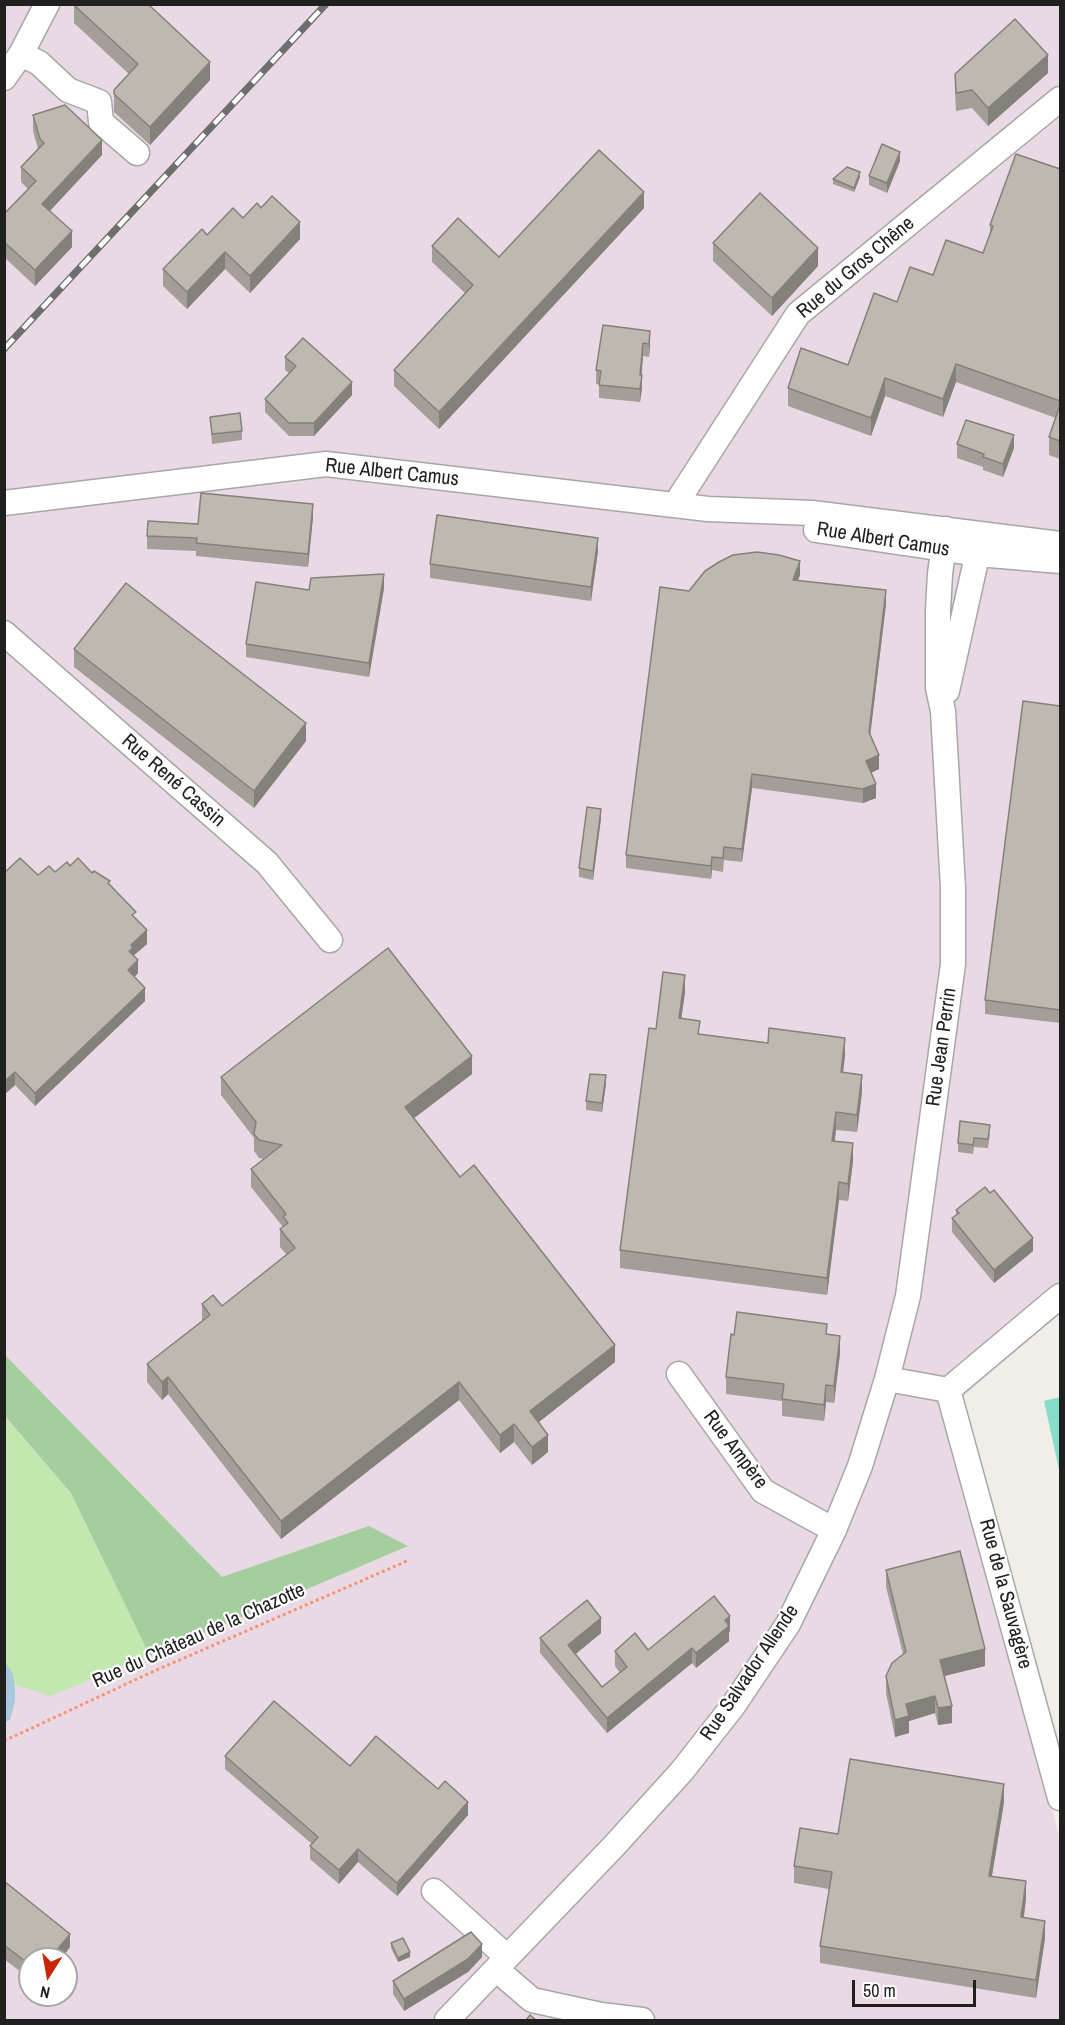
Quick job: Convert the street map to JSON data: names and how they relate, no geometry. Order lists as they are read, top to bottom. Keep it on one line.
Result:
{"streets":{"street":["Rue du Gros Chêne","Rue Albert Camus","Rue René Cassin","Rue Jean Perrin","Rue Ampère","Rue de la Sauvagère","Rue Salvador Allende"],"path":["Rue du Château de la Chazotte"]},"crossings":[["Rue du Gros Chêne","Rue Albert Camus"],["Rue Albert Camus","Rue Jean Perrin"],["Rue Jean Perrin","Rue Salvador Allende"],["Rue Ampère","Rue Salvador Allende"]],"scale_bar":"50 m","north":"bottom"}
